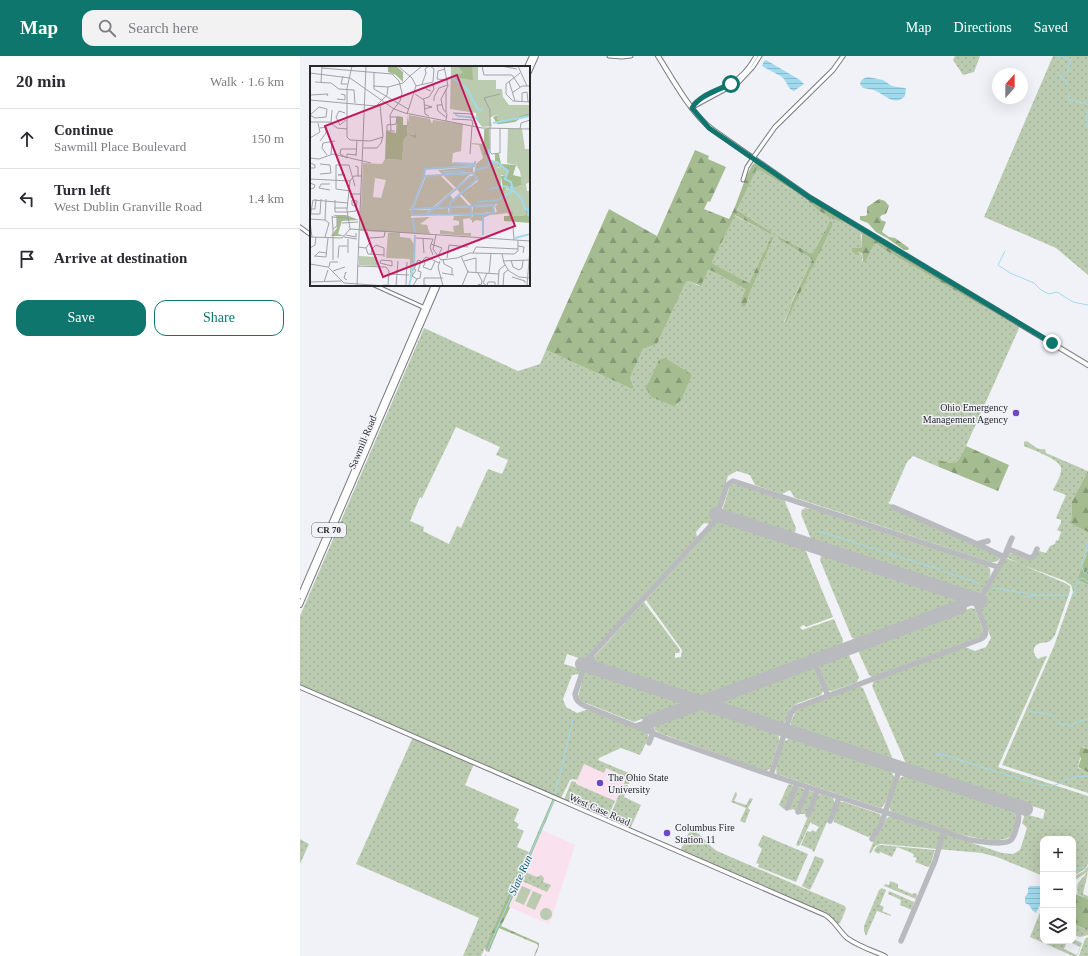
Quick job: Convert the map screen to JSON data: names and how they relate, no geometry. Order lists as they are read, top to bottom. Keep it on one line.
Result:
{"streets":{"main road":["Sawmill Road","CR 70","West Case Road"]},"water":["Slate Run"],"places":["Ohio Emergency Management Agency","The Ohio State University","Columbus Fire Station 11"],"north":"top","page":{"header":"Map","search":"Search here","nav":["Map","Directions","Saved"],"heading":["20 min","Walk · 1.6 km"],"list":[["Continue","Sawmill Place Boulevard","150 m"],["Turn left","West Dublin Granville Road","1.4 km"],"Arrive at destination"],"buttons":["Save","Share"],"map_buttons":["+","−"]}}
